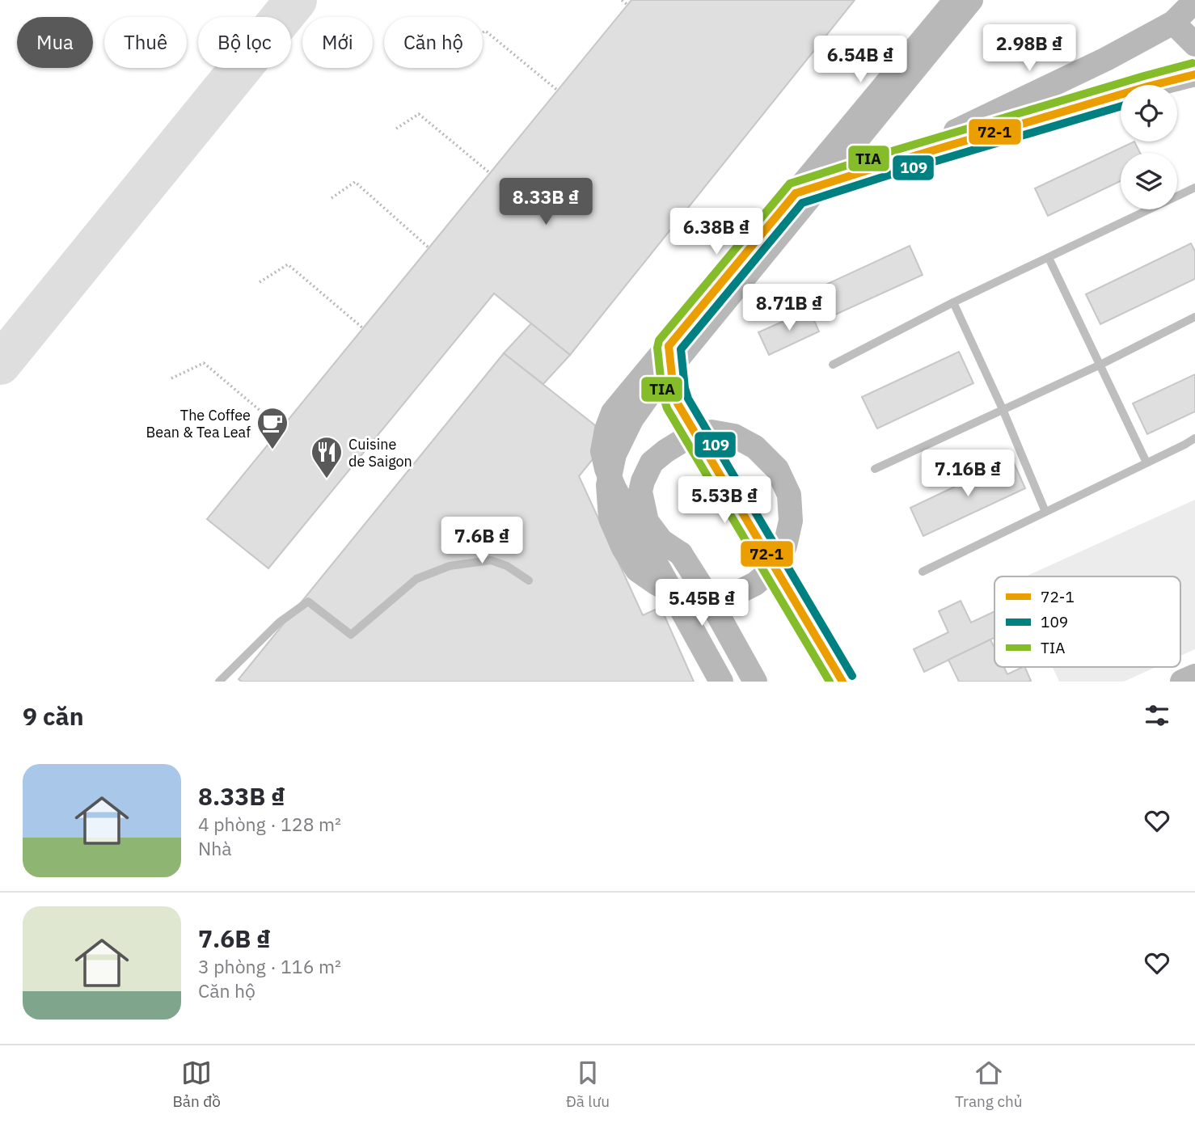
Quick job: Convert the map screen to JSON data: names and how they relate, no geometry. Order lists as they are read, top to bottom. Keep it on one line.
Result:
{"places":{"cafe":["The Coffee Bean & Tea Leaf"],"restaurant":["Cuisine de Saigon"]},"lines":["transit line TIA","transit line 72-1","transit line 109"],"legend":["72-1","109","TIA"],"page":{"chip":["Mua","Thuê","Bộ lọc","Mới","Căn hộ"],"price":["2.98B ₫","6.54B ₫","8.33B ₫","6.38B ₫","8.71B ₫","7.16B ₫","5.53B ₫","7.6B ₫","5.45B ₫"],"heading":"9 căn","list":[{"name":"8.33B ₫","note":"4 phòng · 128 m² · Nhà"},{"name":"7.6B ₫","note":"3 phòng · 116 m² · Căn hộ"}],"tabs":["Bản đồ","Đã lưu","Trang chủ"]}}
